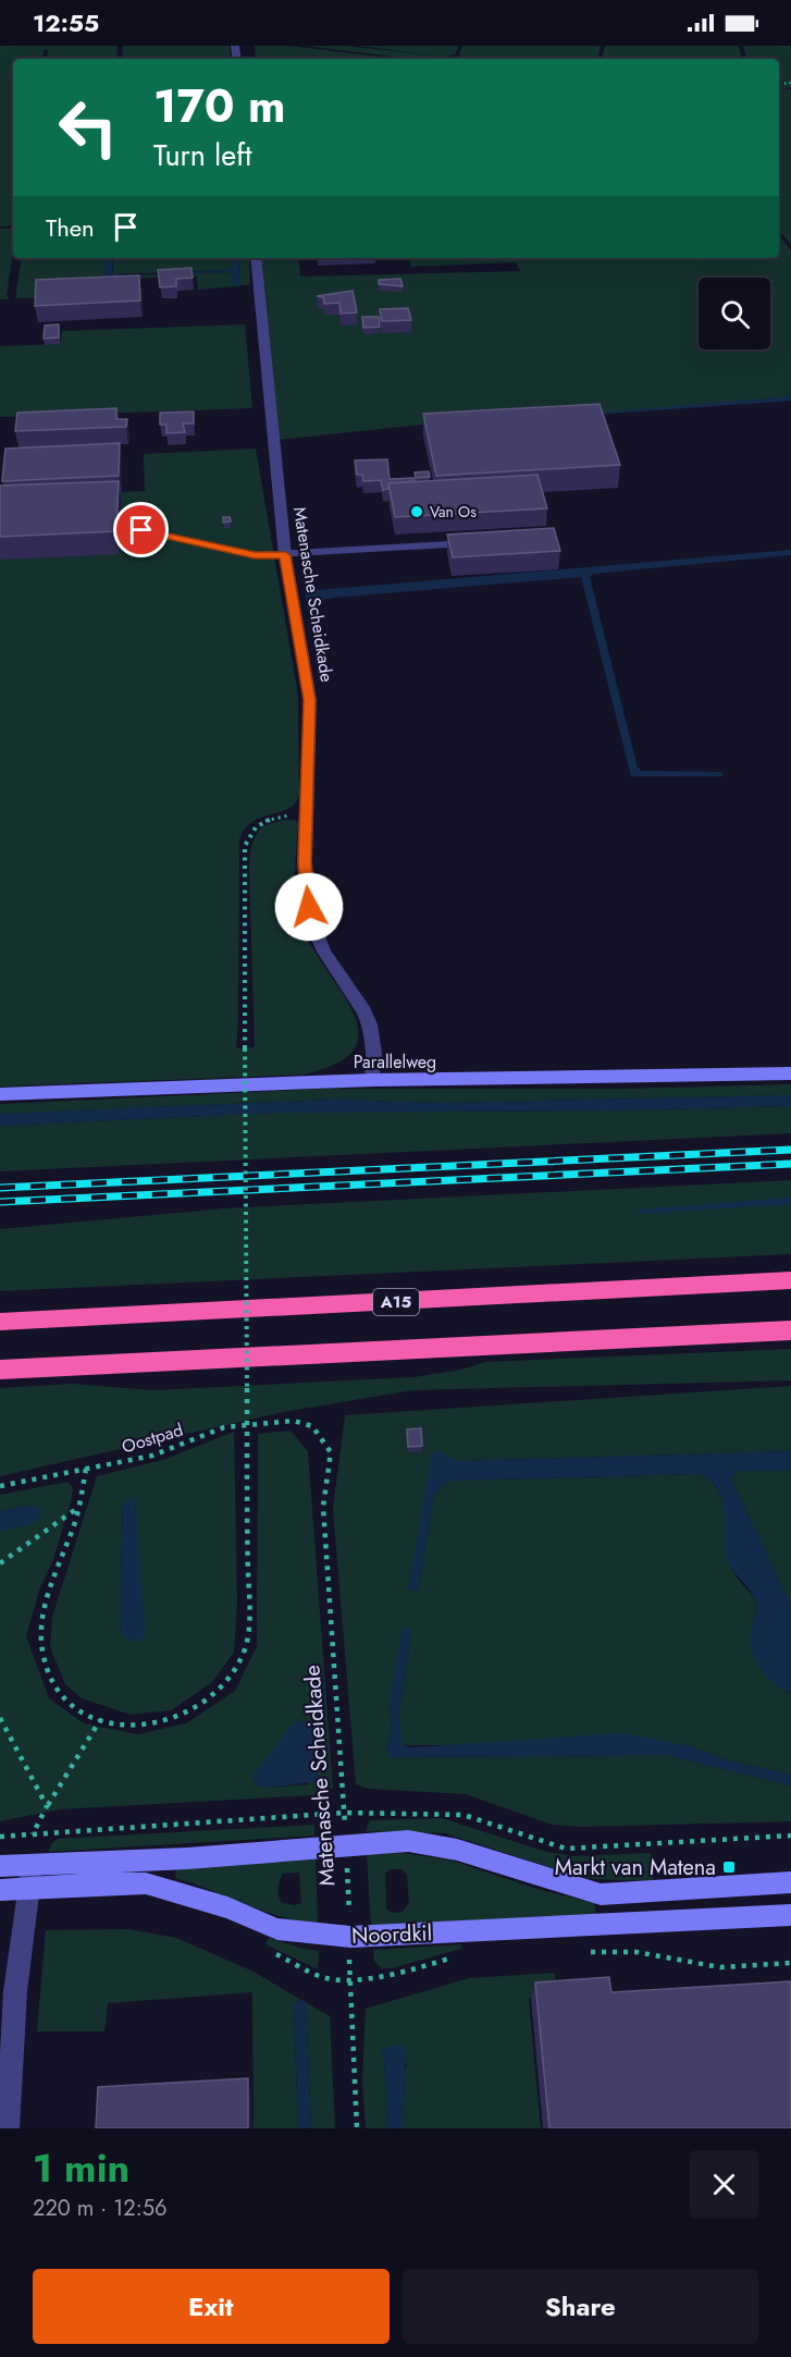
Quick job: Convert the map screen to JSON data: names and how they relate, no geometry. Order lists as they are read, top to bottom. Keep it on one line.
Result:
{"streets":{"highway":["A15"],"street":["Matenasche Scheidkade","Parallelweg","Noordkil"],"path":["Oostpad"]},"crossings":[["Matenasche Scheidkade","Parallelweg"],["Matenasche Scheidkade","Oostpad"],["Matenasche Scheidkade","Noordkil"]],"places":{"other":["Van Os"],"transit":["Markt van Matena"]},"page":{"status":"12:55","turn":["170 m","Turn left"],"then":"Then","heading":["1 min","220 m · 12:56"],"buttons":["Exit","Share"]}}
